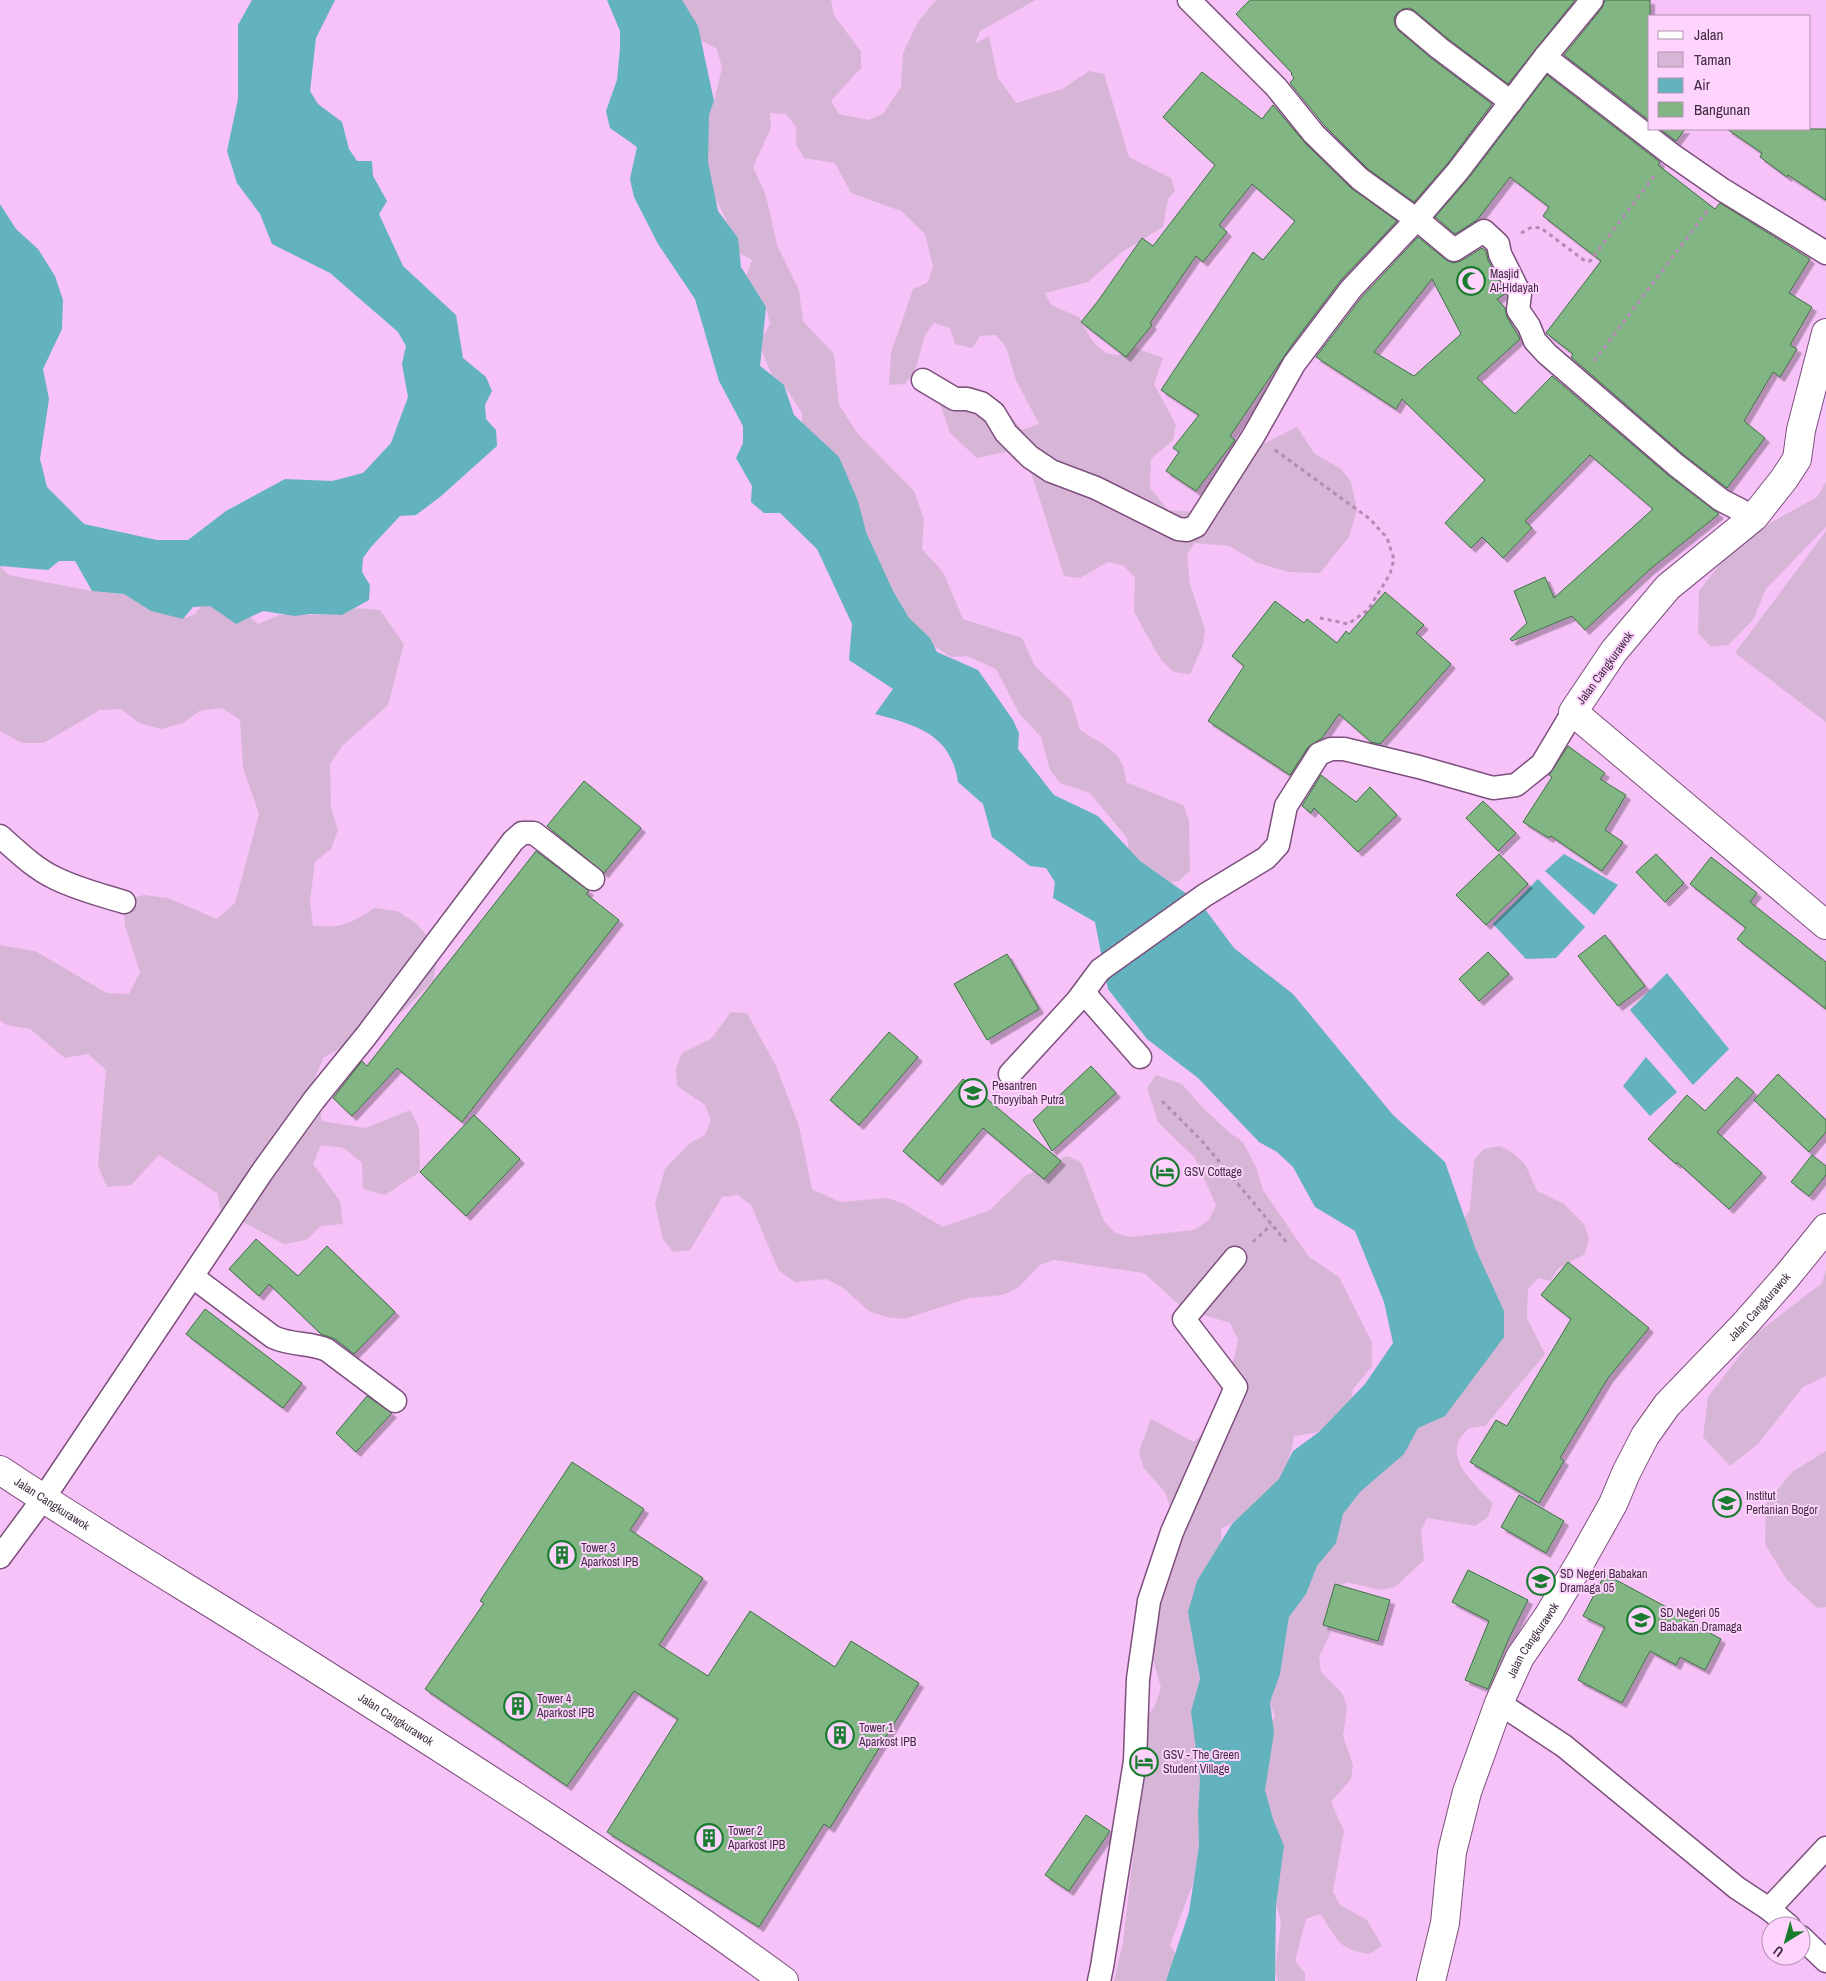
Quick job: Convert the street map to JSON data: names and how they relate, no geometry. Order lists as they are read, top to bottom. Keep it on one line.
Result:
{"streets":{"street":["Jalan Cangkurawok"]},"places":{"mosque":["Masjid Al-Hidayah"],"school or university":["Pesantren Thoyyibah Putra","Institut Pertanian Bogor","SD Negeri Babakan Dramaga 05","SD Negeri 05 Babakan Dramaga"],"hotel":["GSV Cottage","GSV - The Green Student Village"],"building":["Tower 3 Aparkost IPB","Tower 4 Aparkost IPB","Tower 1 Aparkost IPB","Tower 2 Aparkost IPB"]},"legend":["Jalan","Taman","Air","Bangunan"],"north":"bottom left"}
